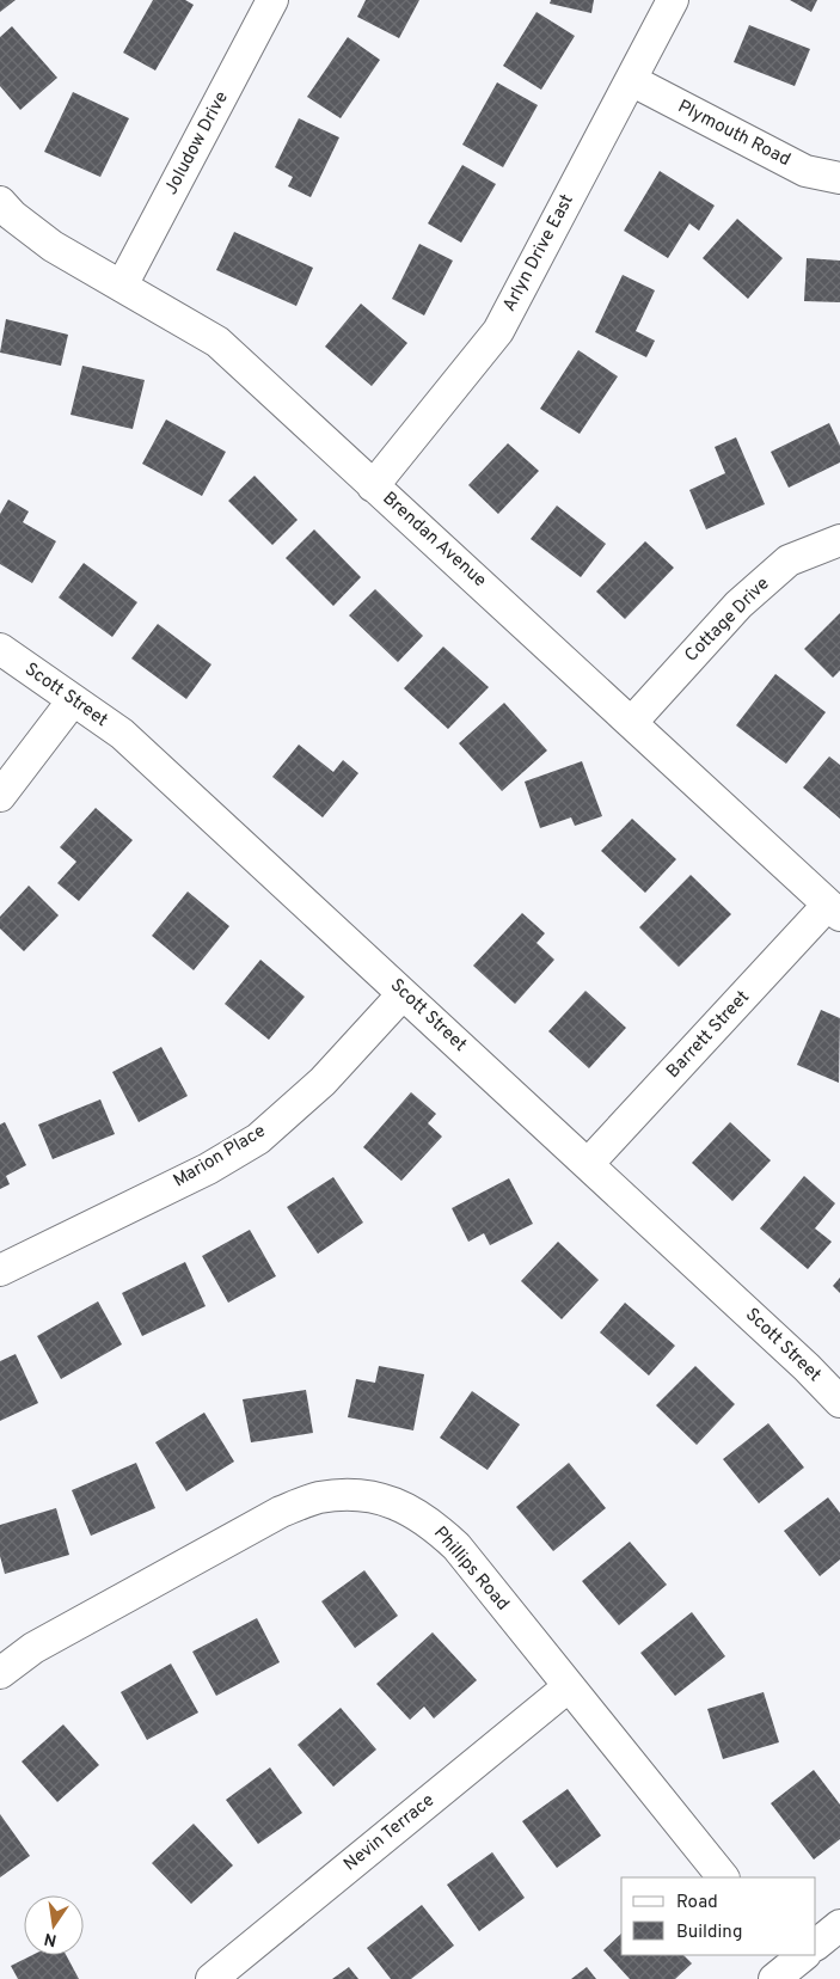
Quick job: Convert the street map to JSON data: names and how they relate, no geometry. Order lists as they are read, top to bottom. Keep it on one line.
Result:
{"streets":{"street":["Plymouth Road","Joludow Drive","Arlyn Drive East","Brendan Avenue","Cottage Drive","Scott Street","Barrett Street","Marion Place","Phillips Road","Nevin Terrace"]},"crossings":[["Plymouth Road","Arlyn Drive East"],["Joludow Drive","Brendan Avenue"],["Arlyn Drive East","Brendan Avenue"],["Brendan Avenue","Cottage Drive"],["Brendan Avenue","Barrett Street"],["Scott Street","Barrett Street"],["Scott Street","Marion Place"],["Phillips Road","Nevin Terrace"]],"legend":["Road","Building"],"north":"bottom"}
